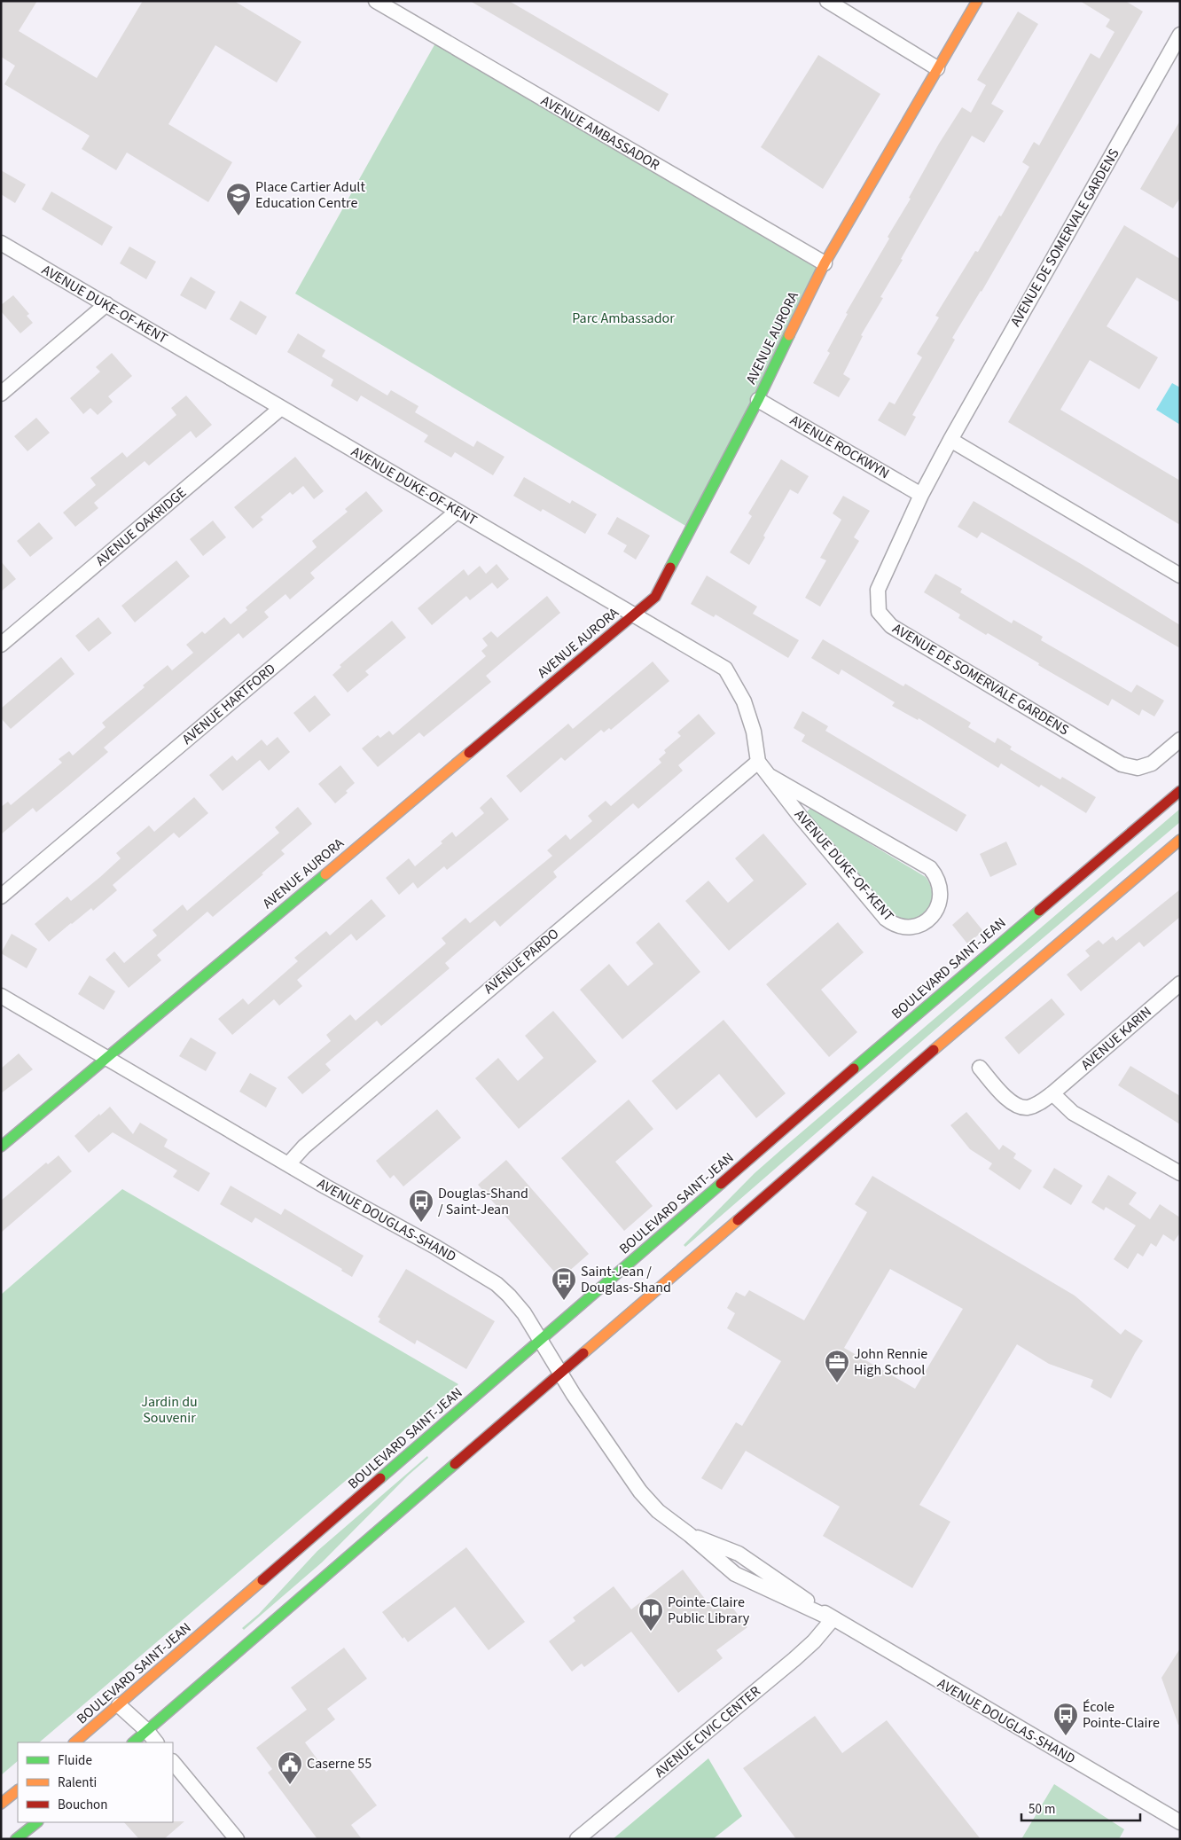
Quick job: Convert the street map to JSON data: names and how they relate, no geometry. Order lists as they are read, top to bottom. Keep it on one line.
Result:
{"streets":{"main road":["AVENUE AURORA","BOULEVARD SAINT-JEAN"],"street":["AVENUE AMBASSADOR","AVENUE DE SOMERVALE GARDENS","AVENUE DUKE-OF-KENT","AVENUE ROCKWYN","AVENUE OAKRIDGE","AVENUE HARTFORD","AVENUE PARDO","AVENUE KARIN","AVENUE DOUGLAS-SHAND","AVENUE CIVIC CENTER"]},"crossings":[["AVENUE AMBASSADOR","AVENUE AURORA"],["AVENUE DE SOMERVALE GARDENS","AVENUE ROCKWYN"],["AVENUE DUKE-OF-KENT","AVENUE AURORA"],["AVENUE DUKE-OF-KENT","AVENUE OAKRIDGE"],["AVENUE DUKE-OF-KENT","AVENUE HARTFORD"],["AVENUE DUKE-OF-KENT","AVENUE PARDO"],["AVENUE AURORA","AVENUE ROCKWYN"],["AVENUE AURORA","AVENUE DOUGLAS-SHAND"],["AVENUE PARDO","AVENUE DOUGLAS-SHAND"],["BOULEVARD SAINT-JEAN","AVENUE DOUGLAS-SHAND"],["AVENUE DOUGLAS-SHAND","AVENUE CIVIC CENTER"]],"parks":["Parc Ambassador","Jardin du Souvenir"],"places":{"school or university":["Place Cartier Adult Education Centre"],"bus stop":["Douglas-Shand / Saint-Jean","Saint-Jean / Douglas-Shand","École Pointe-Claire"],"office":["John Rennie High School"],"library":["Pointe-Claire Public Library"],"public building":["Caserne 55"]},"legend":["Fluide","Ralenti","Bouchon"],"scale_bar":"50 m"}
